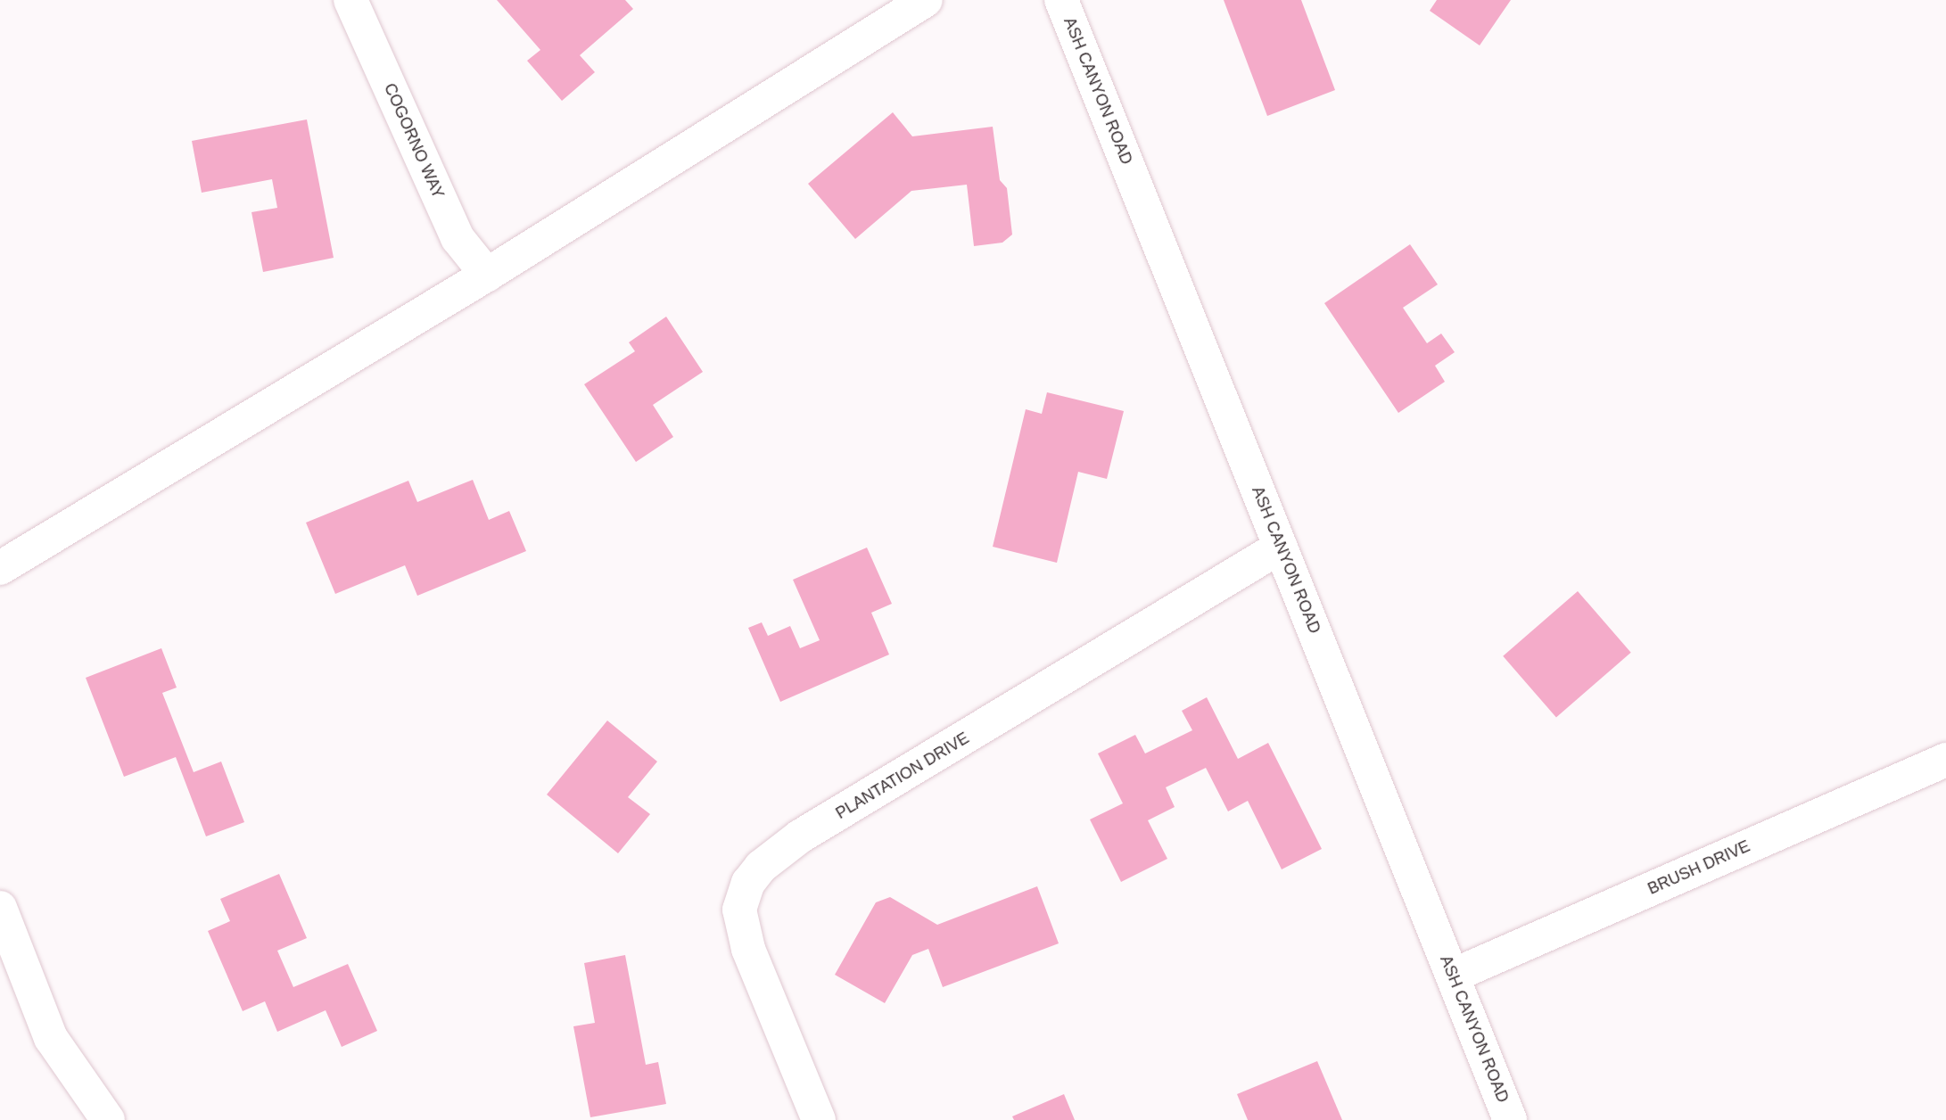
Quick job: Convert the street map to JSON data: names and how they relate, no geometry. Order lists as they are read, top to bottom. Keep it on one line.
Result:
{"streets":{"street":["ASH CANYON ROAD","COGORNO WAY","PLANTATION DRIVE","BRUSH DRIVE"]},"crossings":[["ASH CANYON ROAD","PLANTATION DRIVE"],["ASH CANYON ROAD","BRUSH DRIVE"]]}
